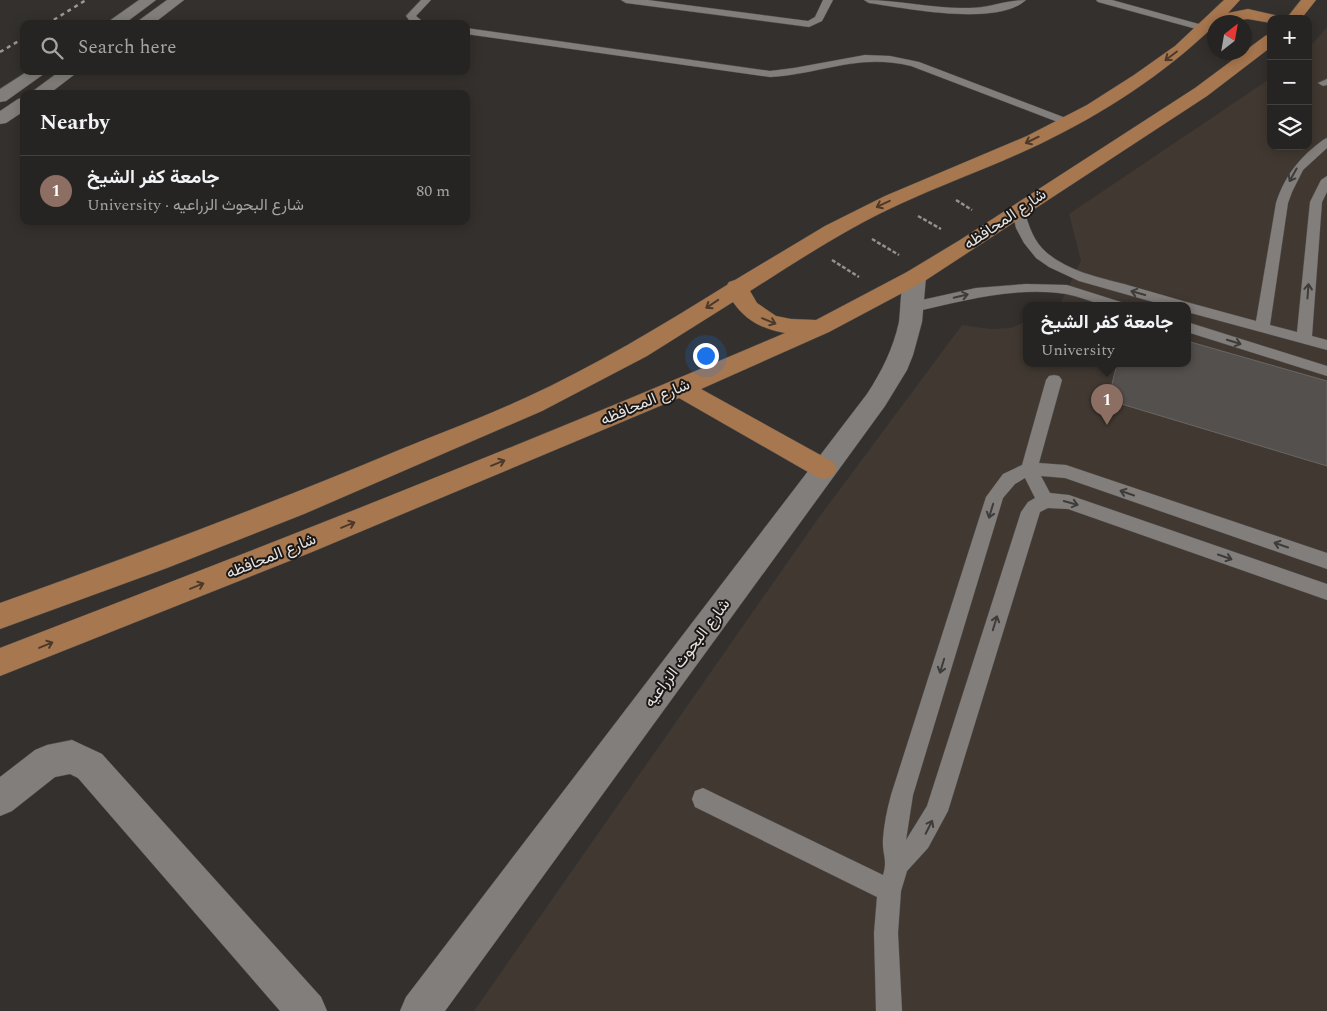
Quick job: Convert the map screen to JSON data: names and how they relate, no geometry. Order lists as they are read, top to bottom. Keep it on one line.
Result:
{"streets":{"main road":["شارع المحافظه"],"street":["شارع البحوث الزراعيه"]},"crossings":[["شارع المحافظه","شارع البحوث الزراعيه"]],"north":"top right","page":{"map_buttons":["+","−"],"search":"Search here","heading":"Nearby","list":[{"mark":"1","name":"جامعة كفر الشيخ","note":"University · شارع البحوث الزراعيه","value":"80 m"}],"popup":["جامعة كفر الشيخ","University"],"pins":"1"}}
